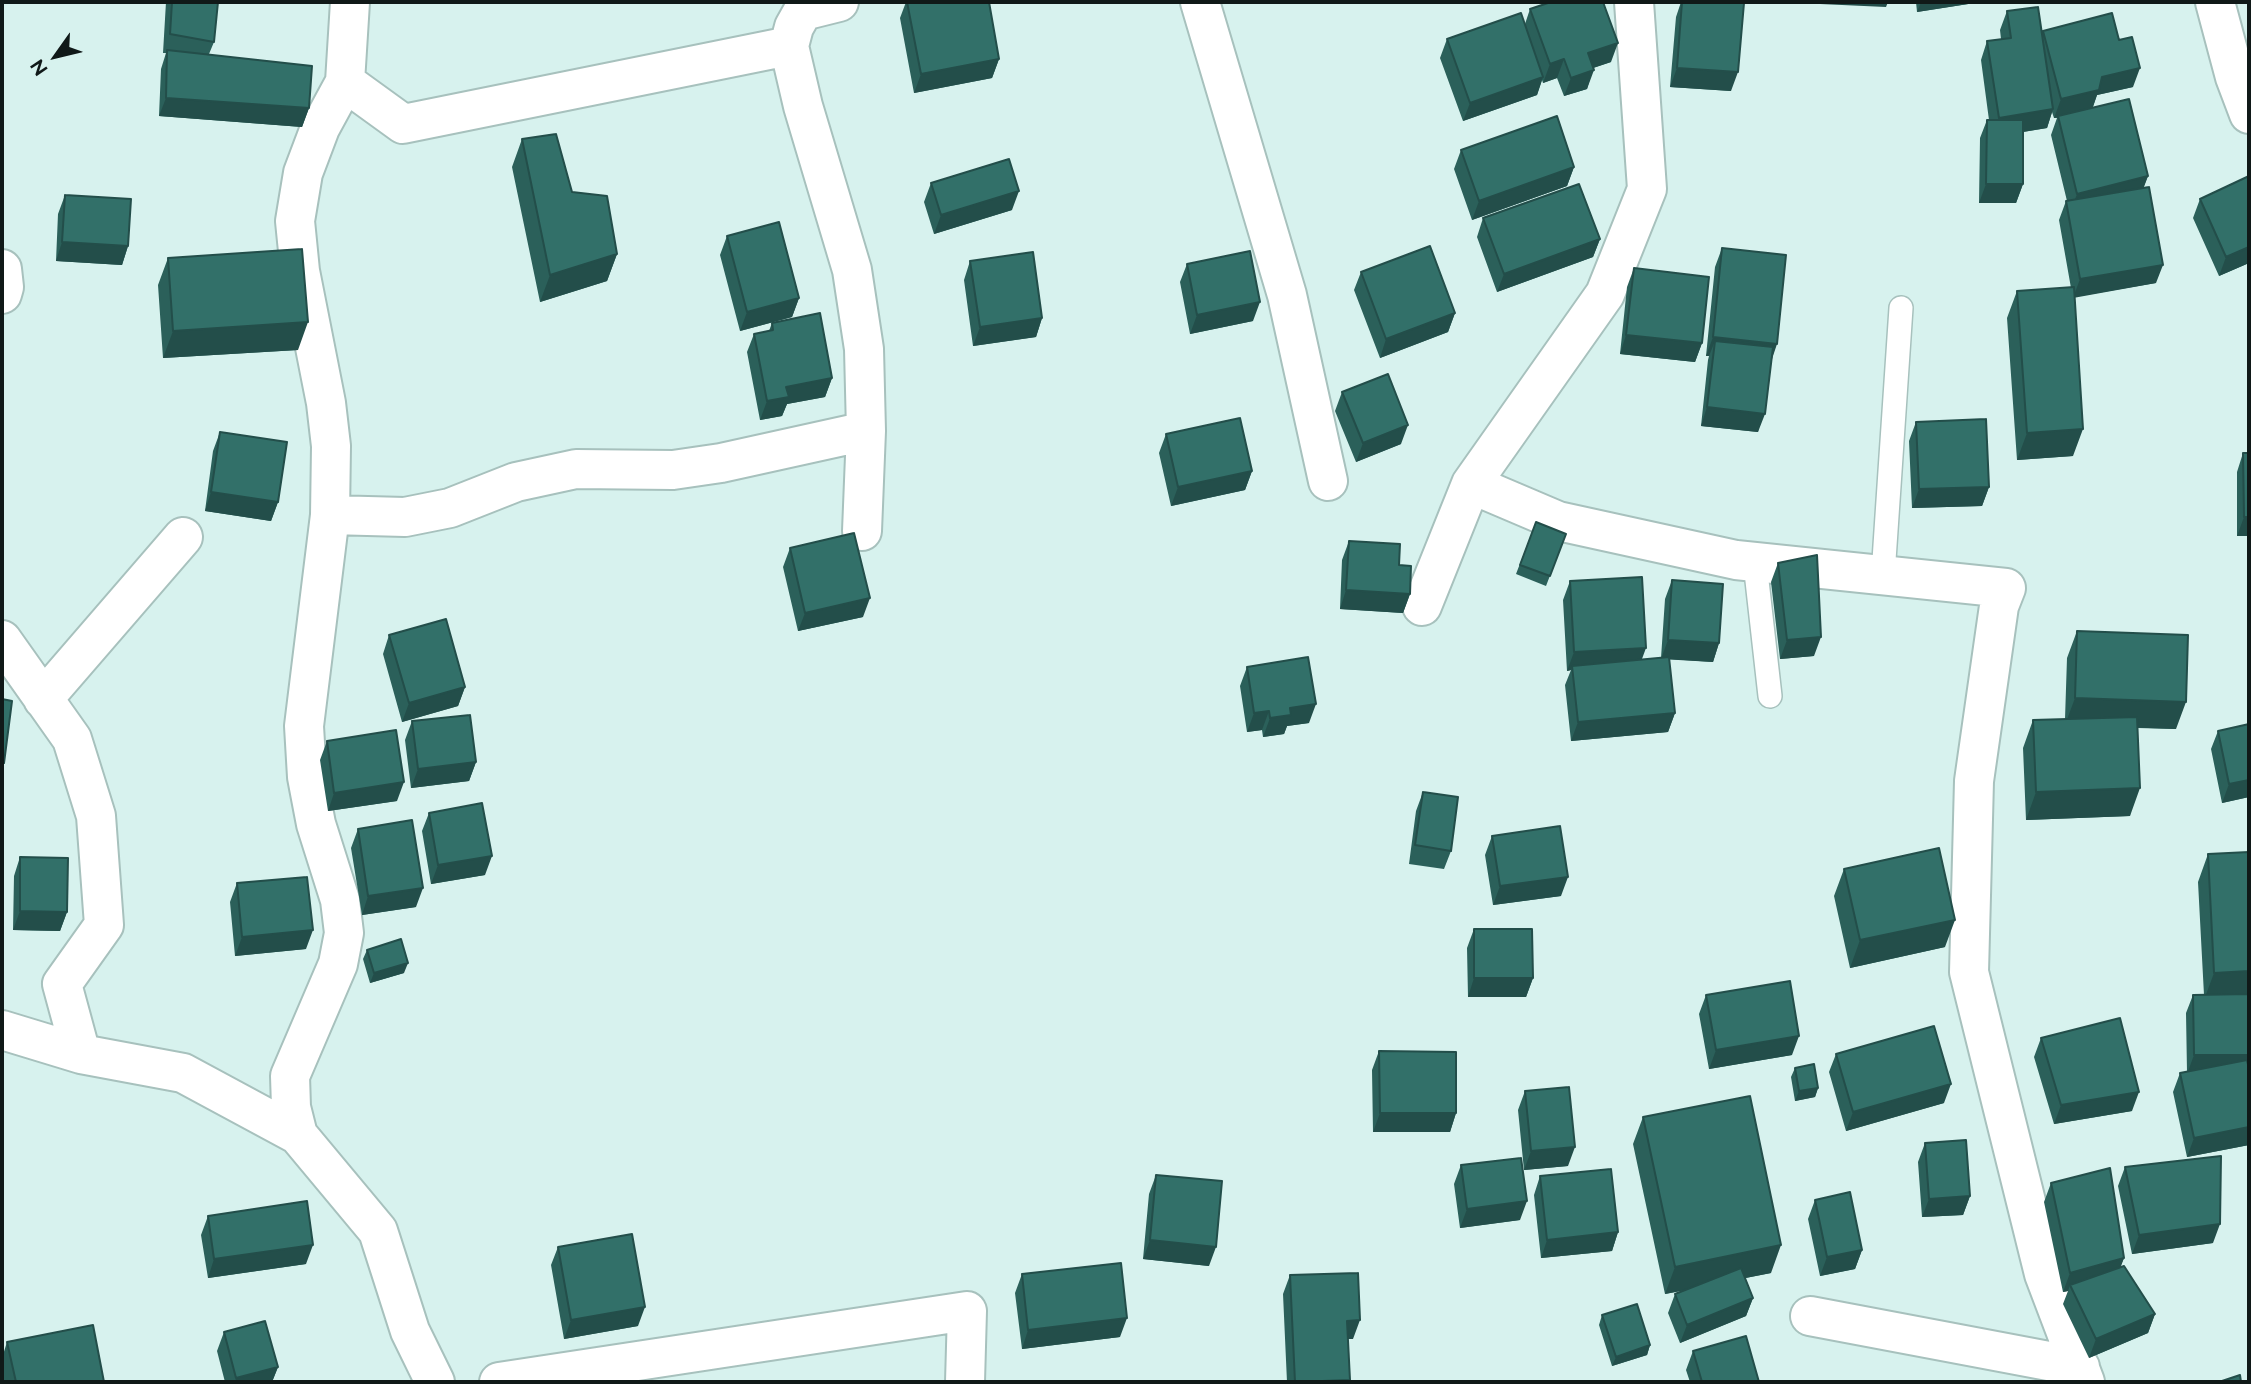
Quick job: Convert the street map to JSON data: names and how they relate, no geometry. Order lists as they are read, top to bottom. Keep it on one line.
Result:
{"north":"bottom left"}
